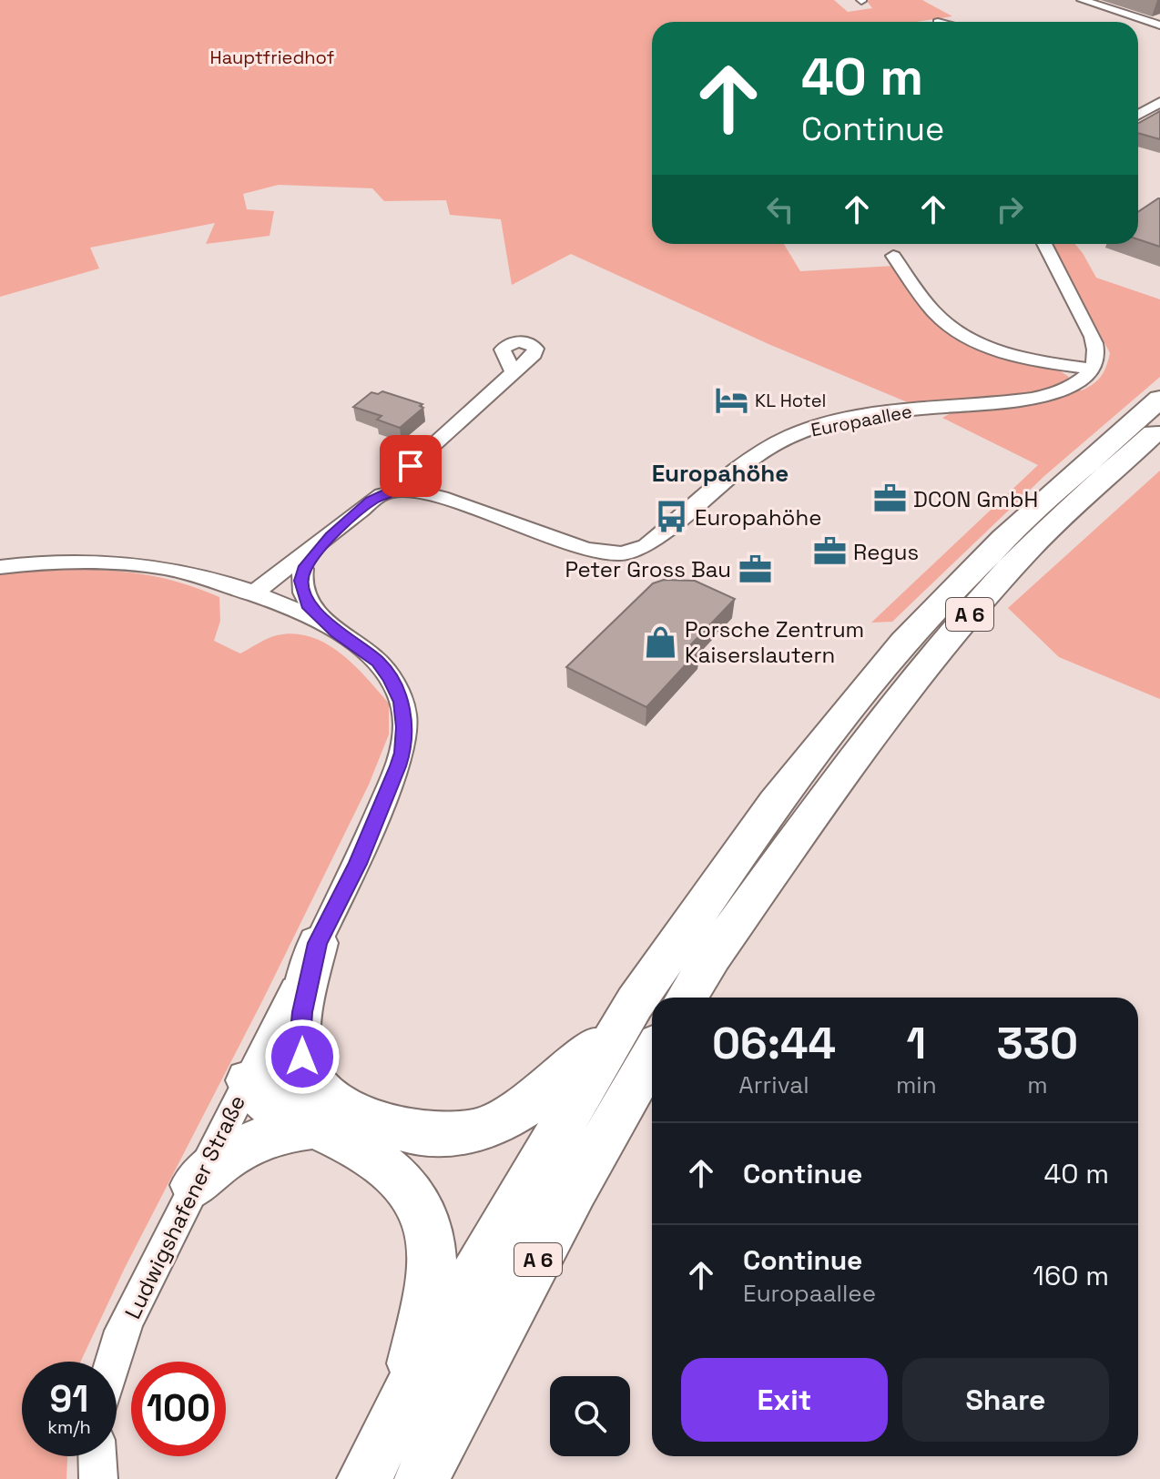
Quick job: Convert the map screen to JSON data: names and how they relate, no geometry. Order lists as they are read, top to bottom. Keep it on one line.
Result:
{"streets":{"highway":["A 6"],"street":["Europaallee","Ludwigshafener Straße"]},"districts":["Europahöhe"],"parks":["Hauptfriedhof"],"places":{"hotel":["KL Hotel"],"office":["DCON GmbH","Regus","Peter Gross Bau"],"bus stop":["Europahöhe"],"shop":["Porsche Zentrum Kaiserslautern"]},"page":{"turn":["40 m","Continue"],"eta":["06:44","Arrival","1","min","330","m"],"list":[{"name":"Continue","value":"40 m"},{"name":"Continue","note":"Europaallee","value":"160 m"}],"buttons":["Exit","Share"],"speed":"91 km/h","limit":"100"}}
